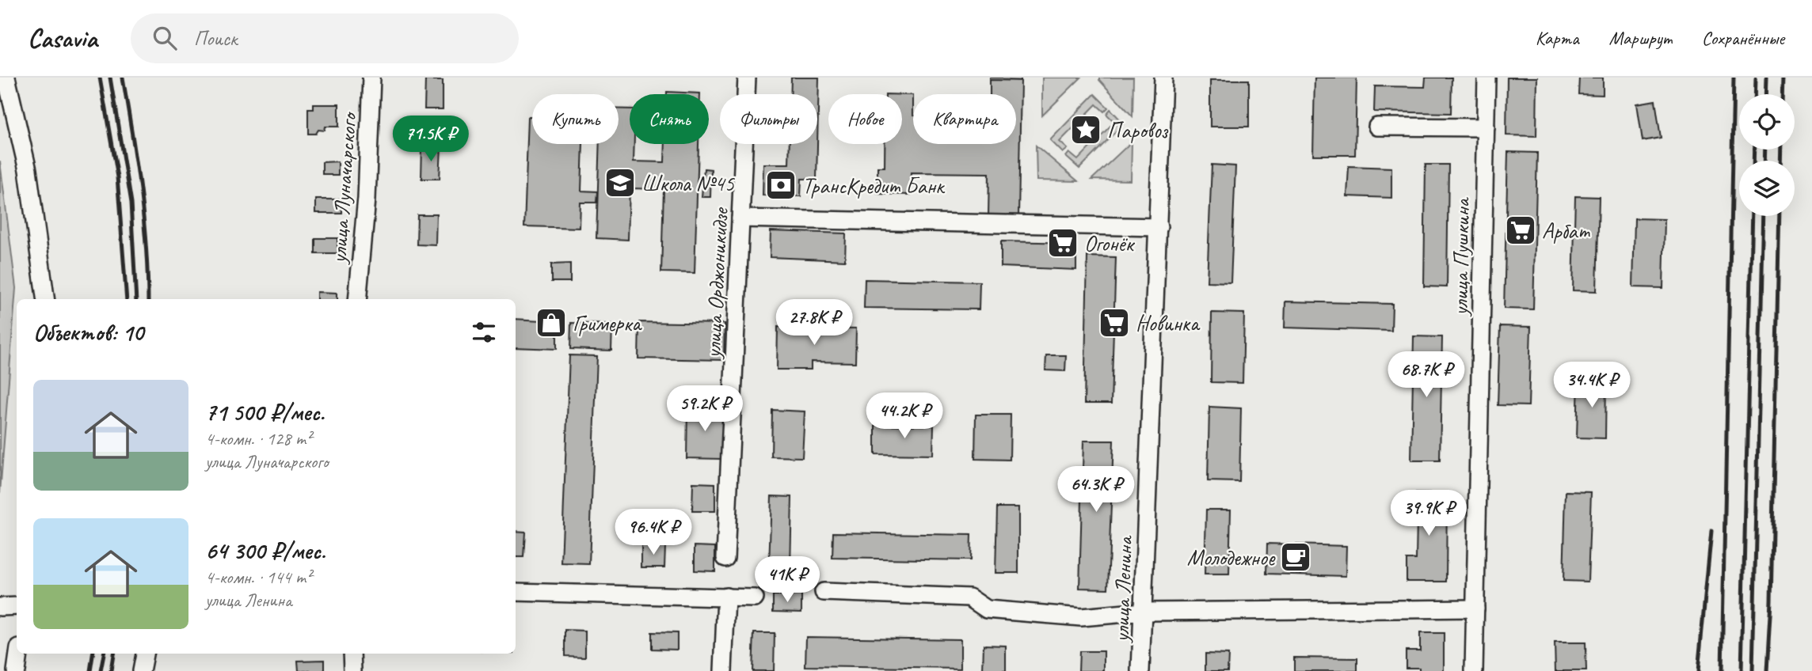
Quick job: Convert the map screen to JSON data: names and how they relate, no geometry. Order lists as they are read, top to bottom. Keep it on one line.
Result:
{"streets":{"street":["улица Луначарского","улица Пушкина","улица Орджоникидзе","улица Ленина"]},"places":{"place":["Паровоз"],"school or university":["Школа №45"],"bank":["ТрансКредит Банк"],"supermarket":["Арбат","Огонёк","Новинка"],"shop":["Гримерка"],"cafe":["Молодежное"]},"page":{"header":"Casavia","search":"Поиск","nav":["Карта","Маршрут","Сохранённые"],"chip":["Купить","Снять","Фильтры","Новое","Квартира"],"price":["71.5K ₽","27.8K ₽","68.7K ₽","34.4K ₽","59.2K ₽","44.2K ₽","64.3K ₽","39.9K ₽","96.4K ₽","41K ₽"],"heading":"Объектов: 10","list":[{"name":"71 500 ₽/мес.","note":"4-комн. · 128 m² · улица Луначарского"},{"name":"64 300 ₽/мес.","note":"4-комн. · 144 m² · улица Ленина"}]}}
